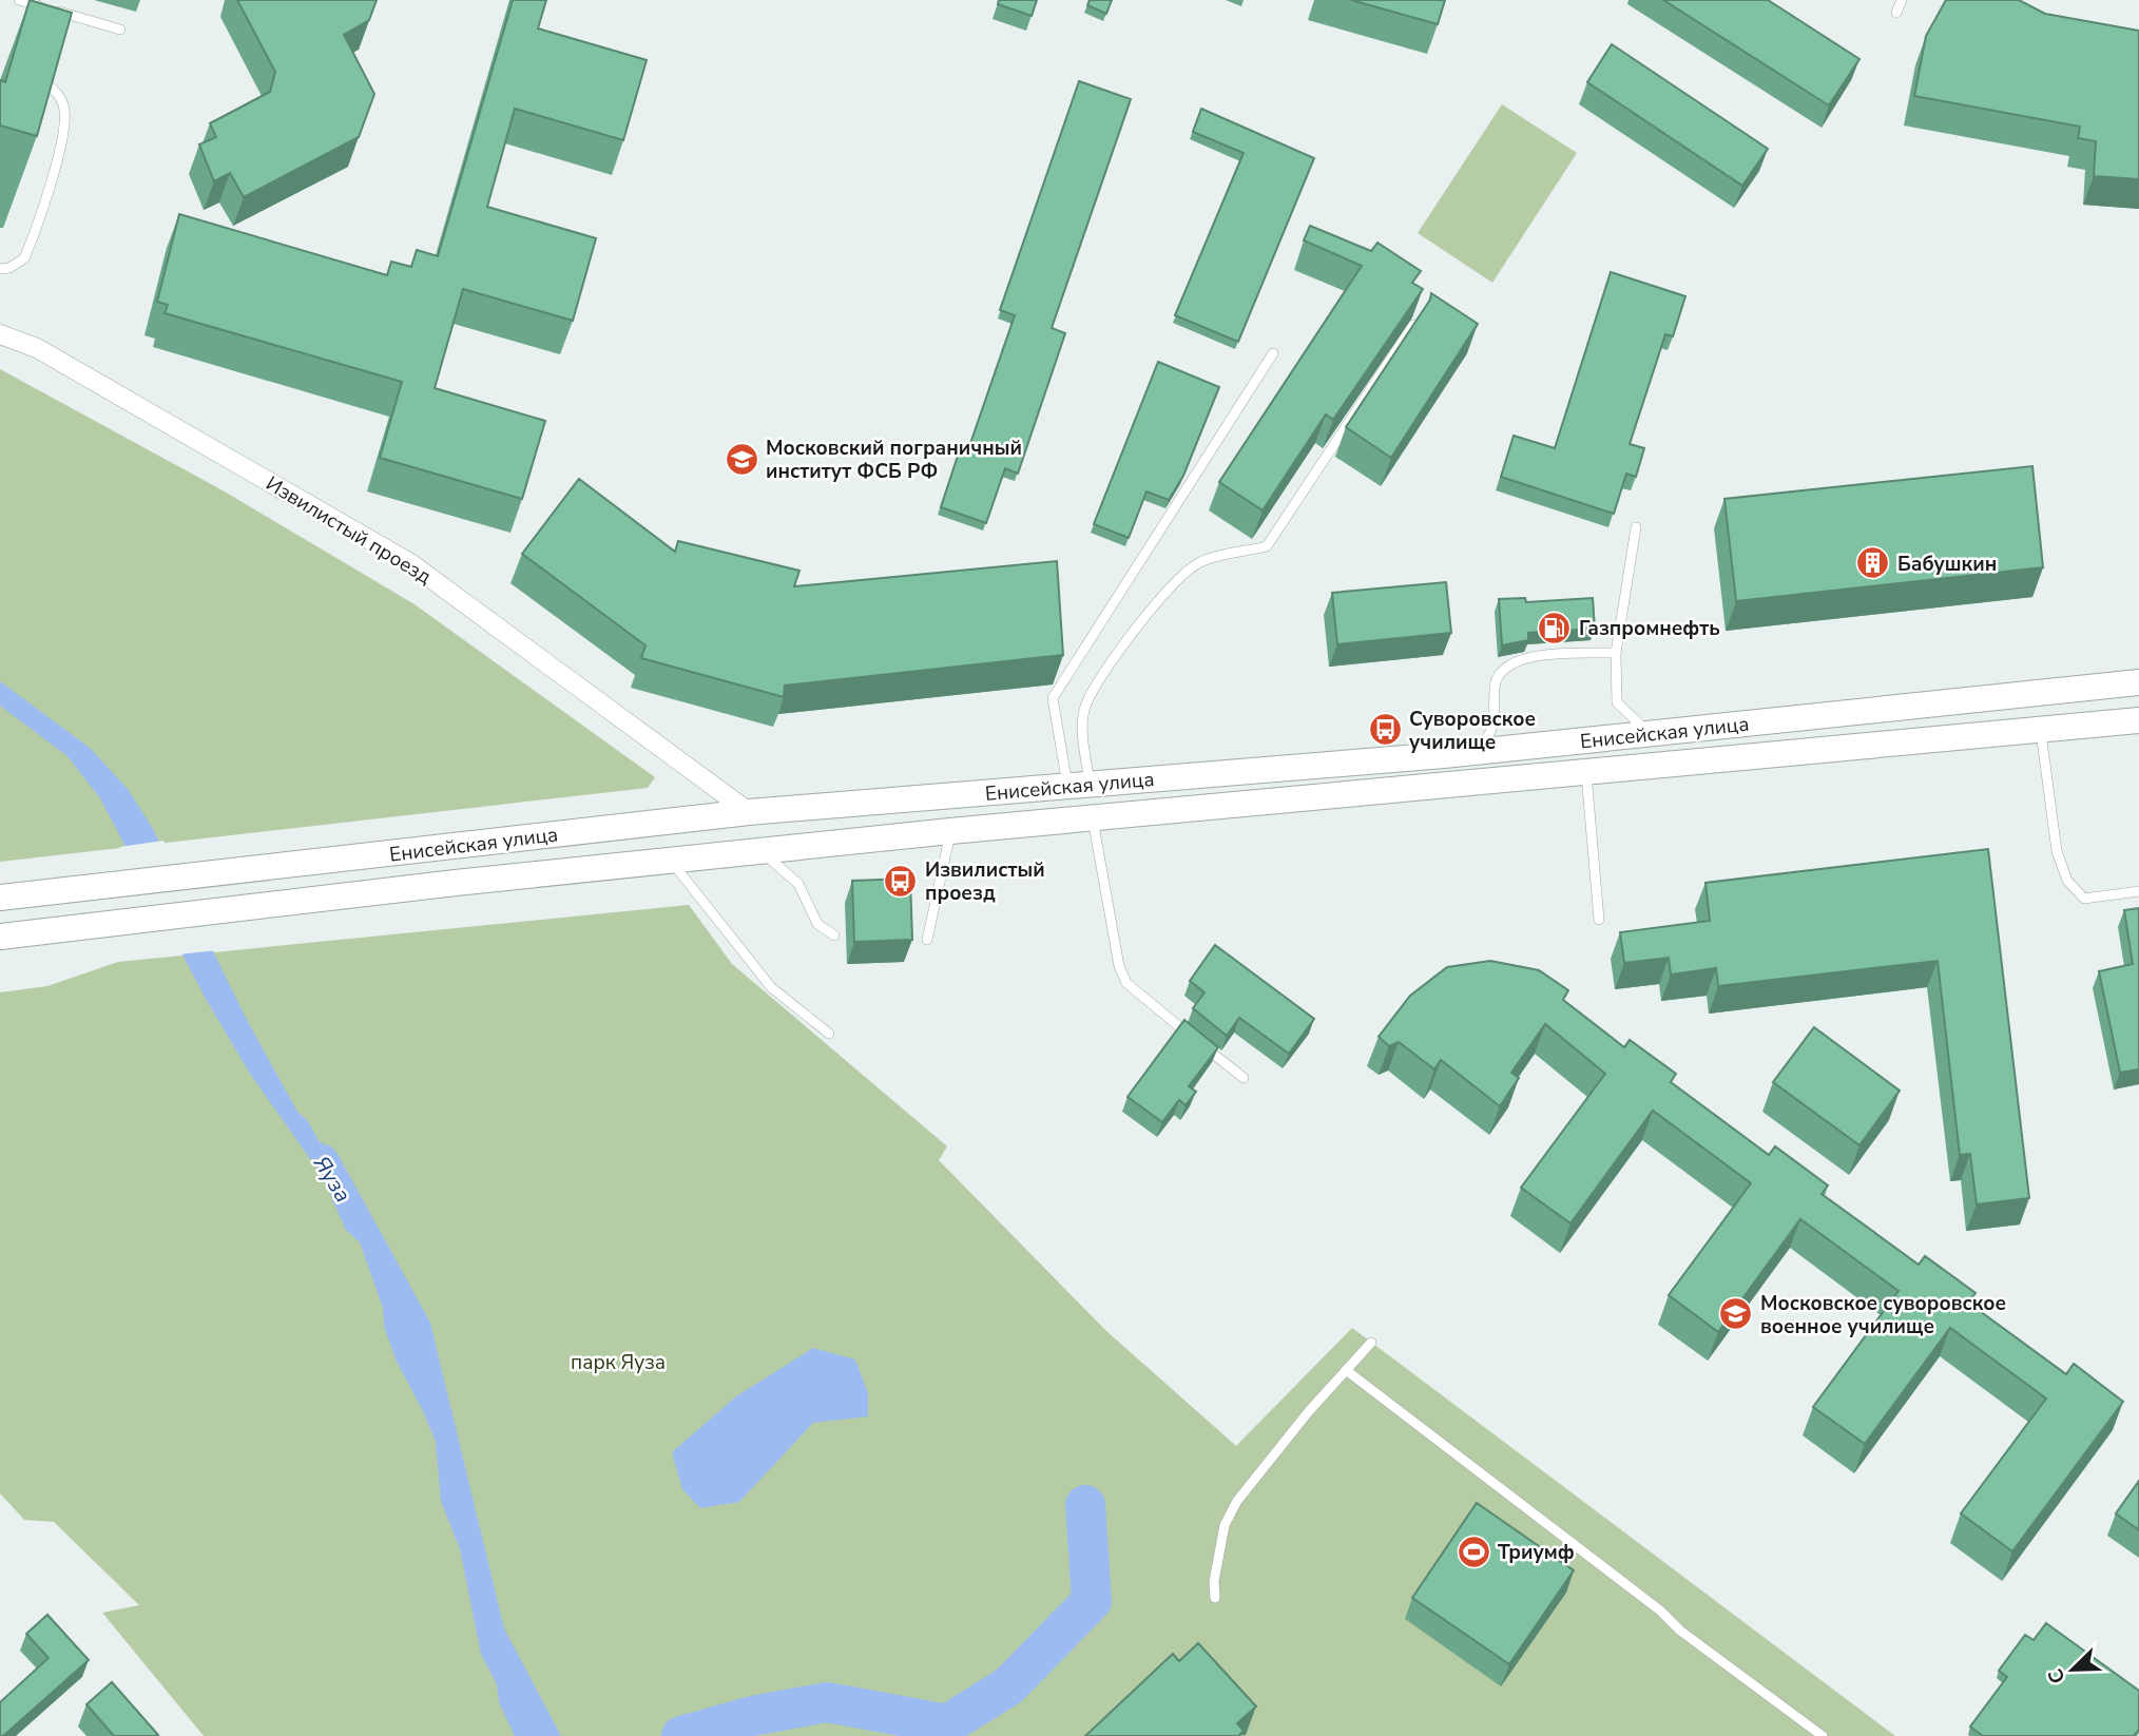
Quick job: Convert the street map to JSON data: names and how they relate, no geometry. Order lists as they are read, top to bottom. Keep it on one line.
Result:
{"streets":{"main road":["Енисейская улица"],"street":["Извилистый проезд"]},"crossings":[["Извилистый проезд","Енисейская улица"]],"water":["Яуза"],"parks":["парк Яуза"],"places":{"school or university":["Московский пограничный институт ФСБ РФ","Московское суворовское военное училище"],"building":["Бабушкин"],"fuel station":["Газпромнефть"],"bus stop":["Суворовское училище","Извилистый проезд"],"sports":["Триумф"]},"north":"bottom left"}
